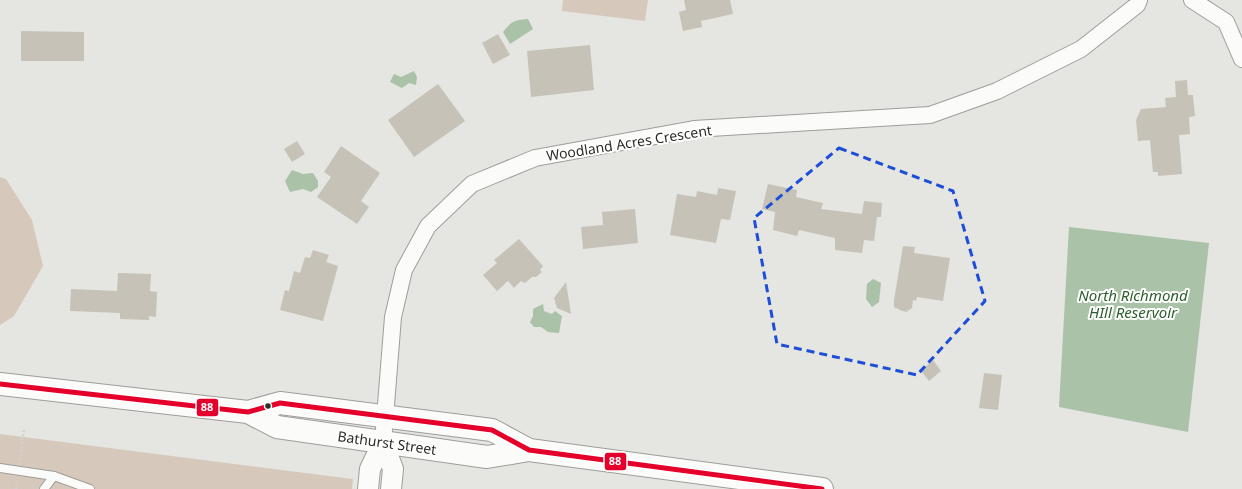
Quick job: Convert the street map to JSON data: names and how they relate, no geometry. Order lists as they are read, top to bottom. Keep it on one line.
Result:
{"streets":{"main road":["Bathurst Street"],"street":["Woodland Acres Crescent"]},"crossings":[["Woodland Acres Crescent","Bathurst Street"]],"water":["North Richmond HIll Reservoir"],"lines":["transit line 88"]}
